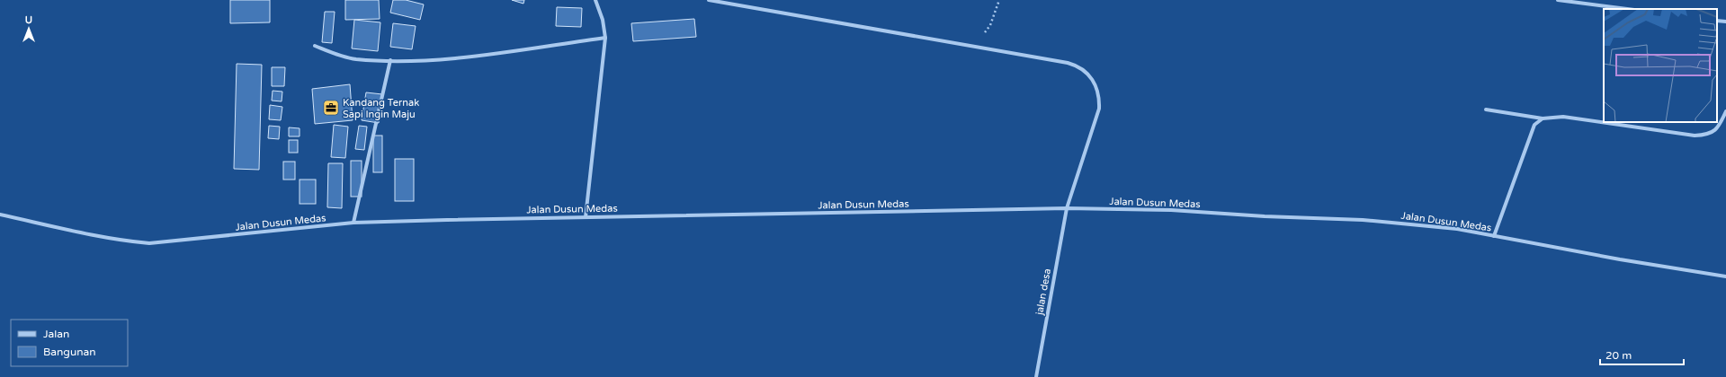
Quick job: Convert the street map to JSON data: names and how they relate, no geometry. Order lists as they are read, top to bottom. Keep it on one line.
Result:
{"streets":{"street":["Jalan Dusun Medas","jalan desa"]},"crossings":[["Jalan Dusun Medas","jalan desa"]],"places":{"office":["Kandang Ternak Sapi Ingin Maju"]},"legend":["Jalan","Bangunan"],"scale_bar":"20 m","north":"top"}
